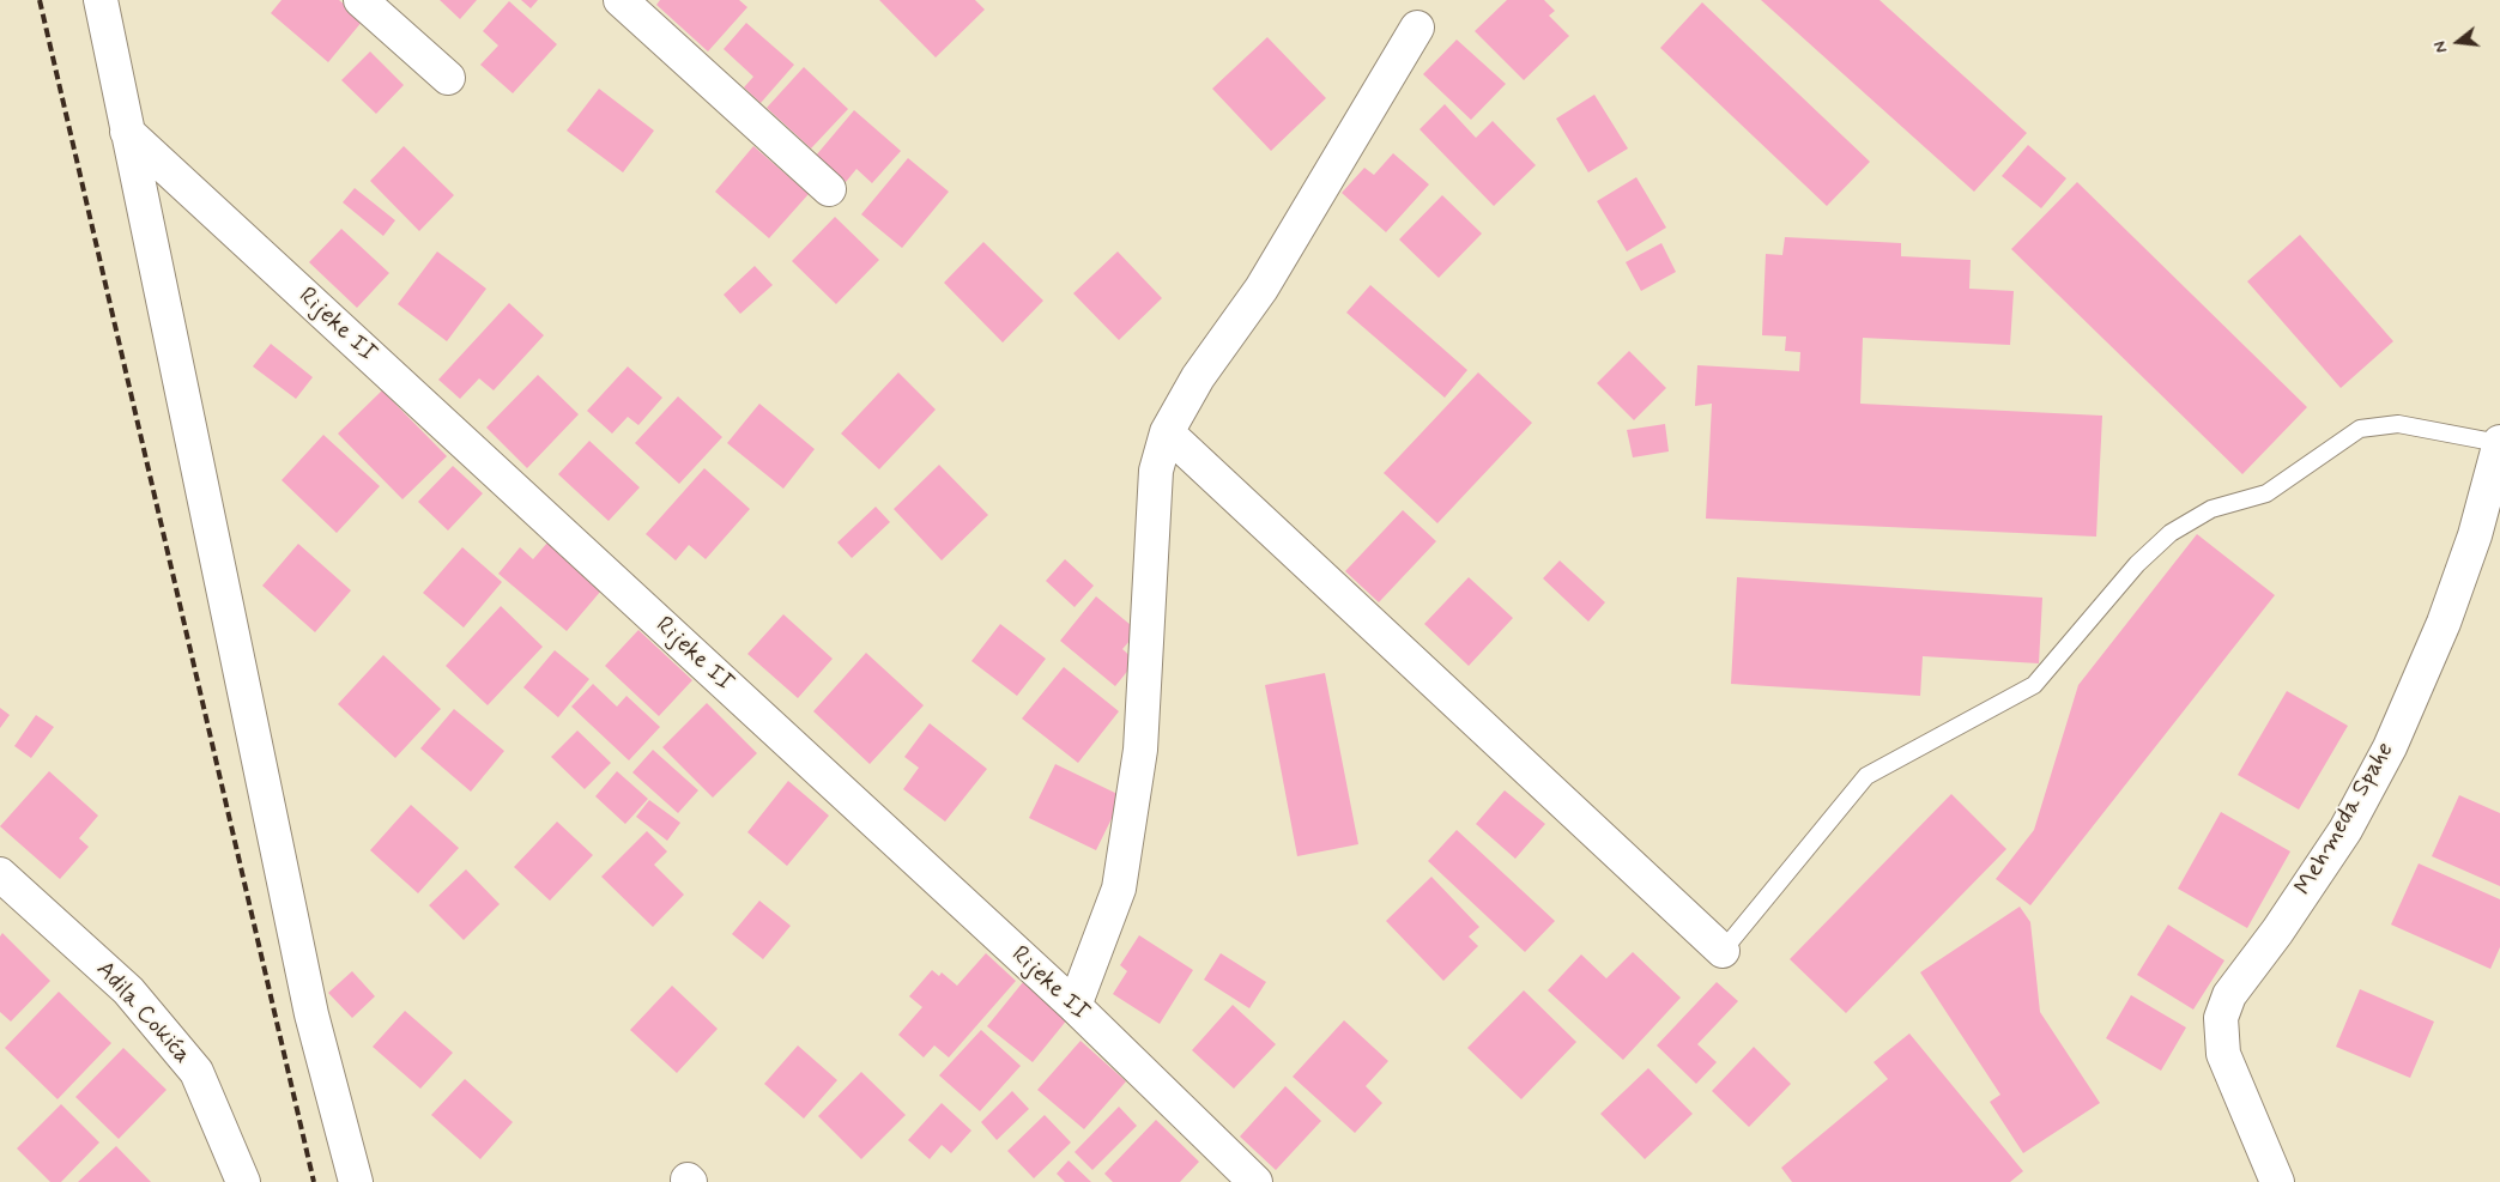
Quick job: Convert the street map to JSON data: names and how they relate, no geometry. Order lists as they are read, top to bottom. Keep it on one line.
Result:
{"streets":{"street":["Rijeke II","Mehmeda Spahe","Adila Cokića"]},"north":"left"}
